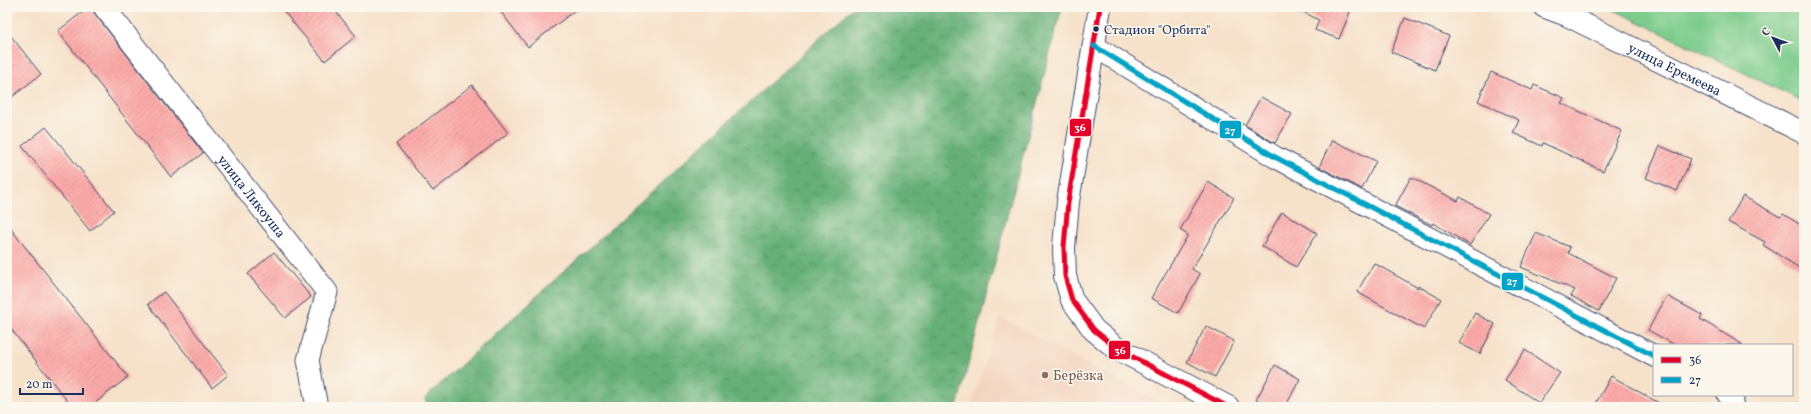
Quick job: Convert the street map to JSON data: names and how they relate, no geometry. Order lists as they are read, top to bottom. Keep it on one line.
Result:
{"streets":{"street":["улица Еремеева","улица Ликоуша"]},"places":["Стадион \"Орбита\"","Берёзка"],"lines":["transit line 36","transit line 27"],"legend":["36","27"],"scale_bar":"20 m","north":"top left"}
